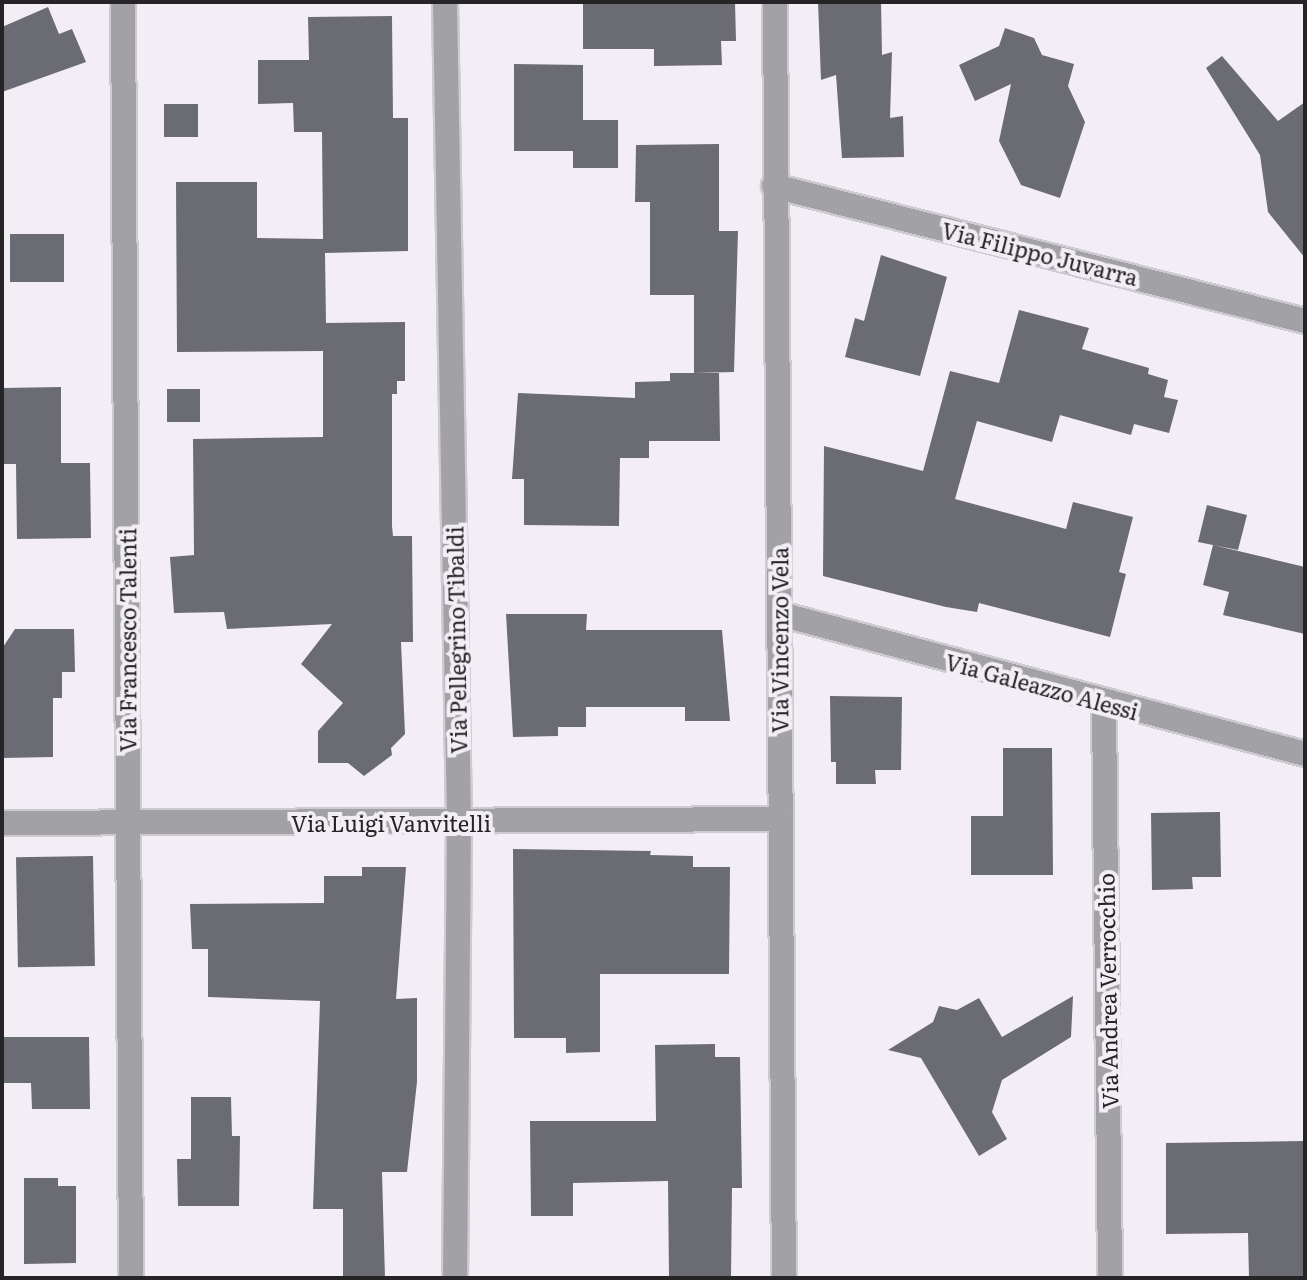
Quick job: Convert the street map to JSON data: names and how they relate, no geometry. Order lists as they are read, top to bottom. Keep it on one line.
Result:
{"streets":{"street":["Via Filippo Juvarra","Via Francesco Talenti","Via Pellegrino Tibaldi","Via Vincenzo Vela","Via Galeazzo Alessi","Via Luigi Vanvitelli","Via Andrea Verrocchio"]},"crossings":[["Via Filippo Juvarra","Via Vincenzo Vela"],["Via Francesco Talenti","Via Luigi Vanvitelli"],["Via Pellegrino Tibaldi","Via Luigi Vanvitelli"],["Via Vincenzo Vela","Via Galeazzo Alessi"],["Via Vincenzo Vela","Via Luigi Vanvitelli"],["Via Galeazzo Alessi","Via Andrea Verrocchio"]]}
